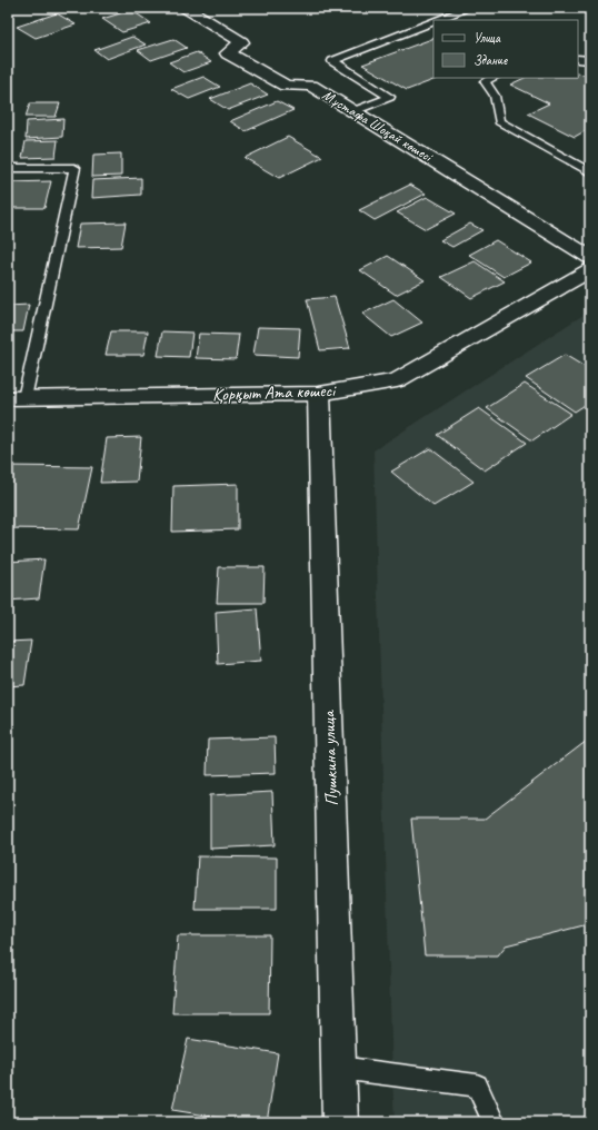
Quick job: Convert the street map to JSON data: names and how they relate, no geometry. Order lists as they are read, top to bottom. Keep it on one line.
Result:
{"streets":{"street":["Мұстафа Шоқай көшесі","Қорқыт Ата көшесі","Пушкина улица"]},"crossings":[["Қорқыт Ата көшесі","Пушкина улица"]],"legend":["Улица","Здание"]}
